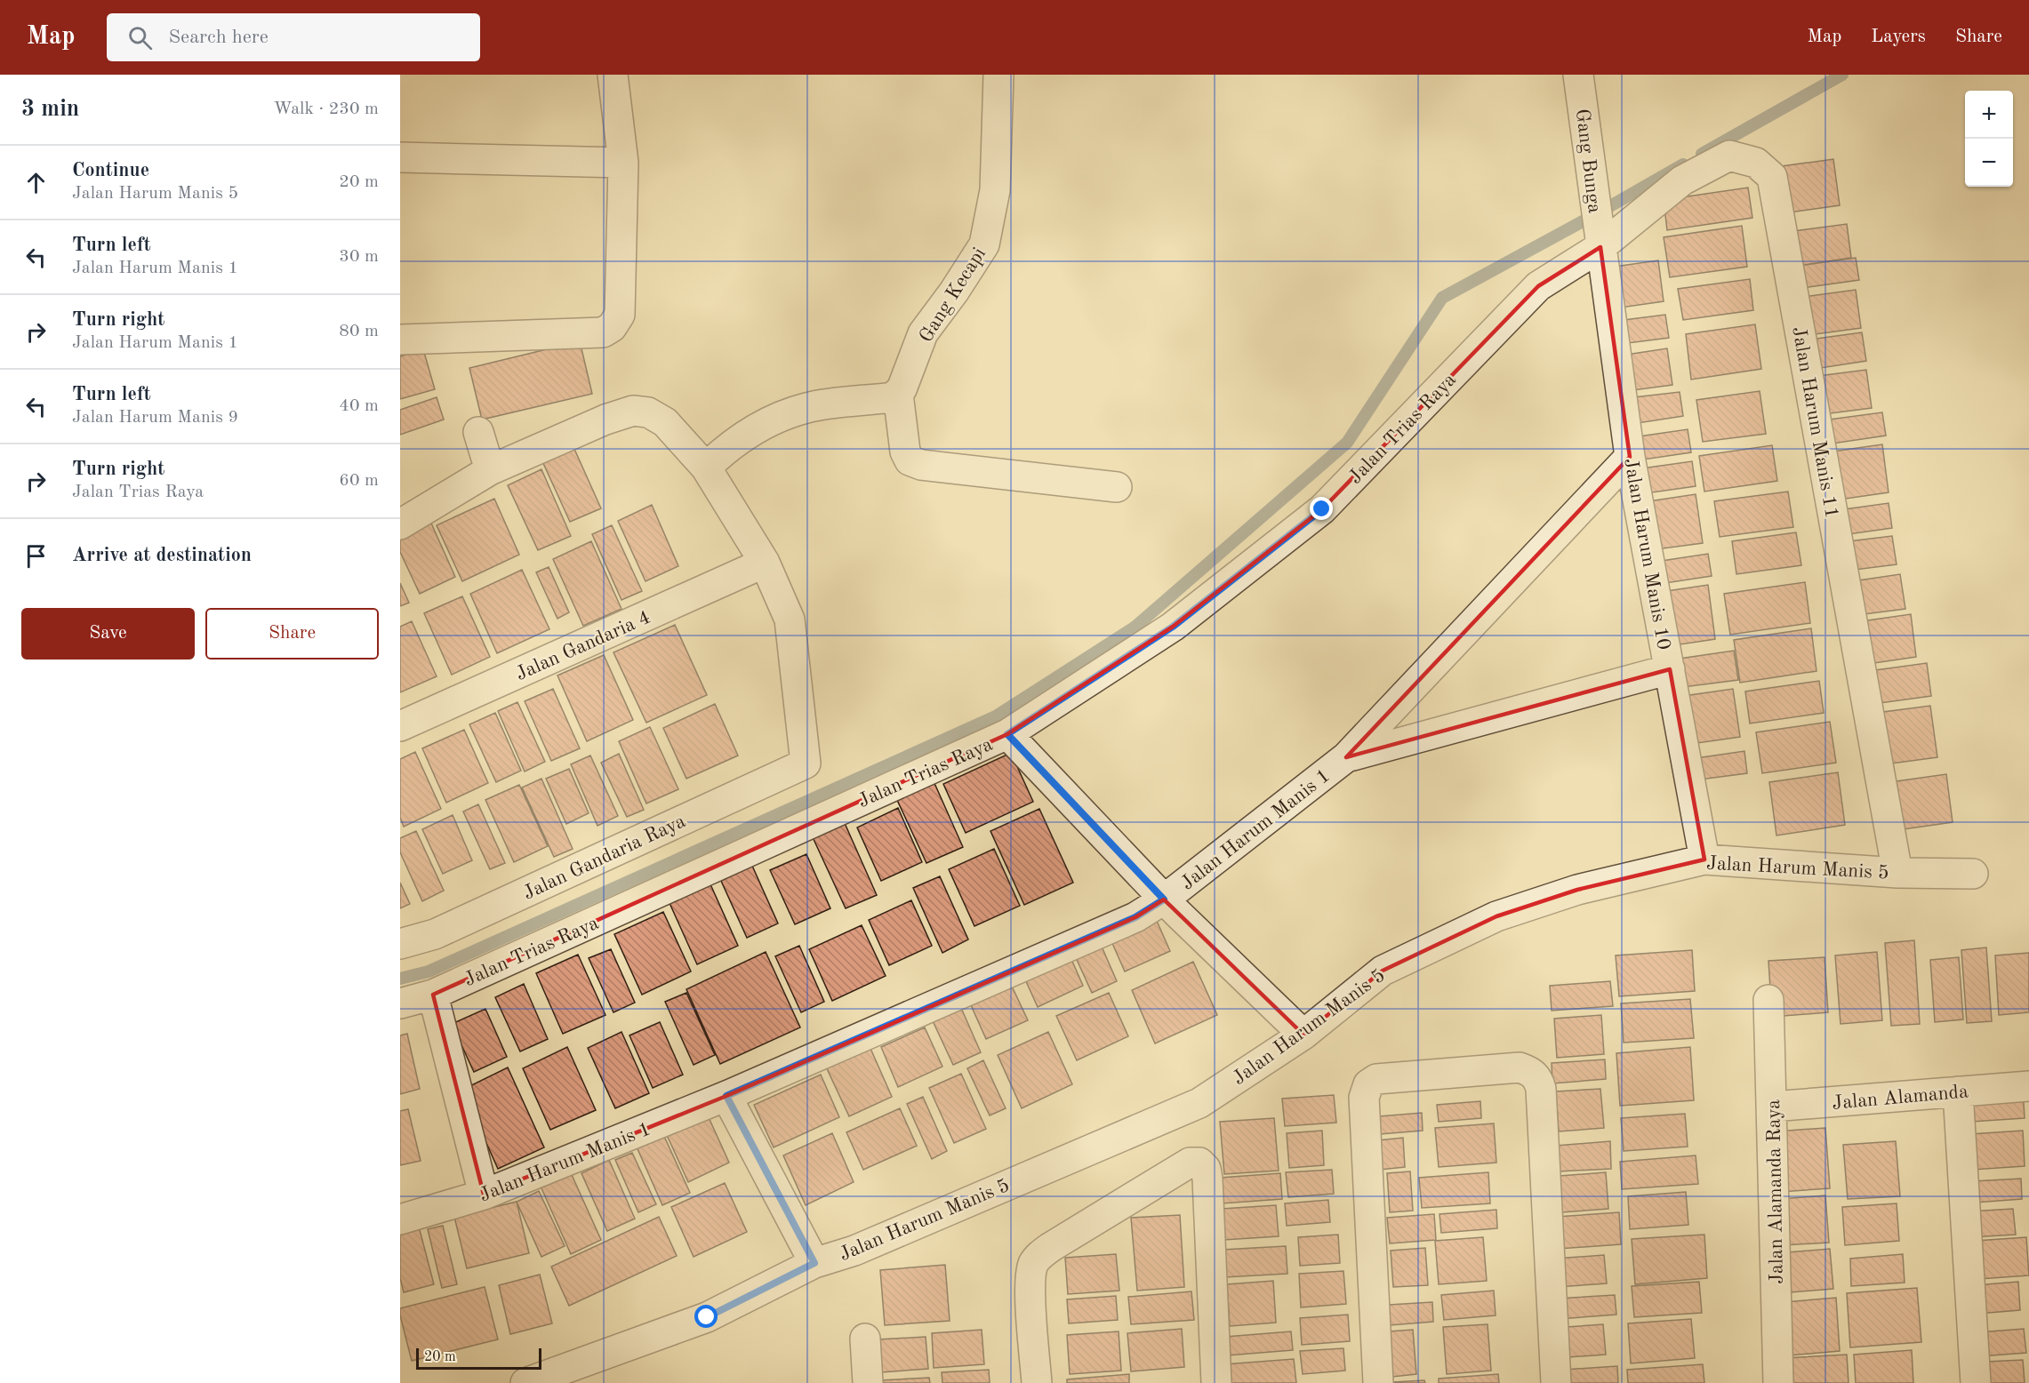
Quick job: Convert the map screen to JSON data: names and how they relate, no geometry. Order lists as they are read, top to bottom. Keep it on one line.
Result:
{"streets":{"street":["Gang Bunga","Gang Kecapi","Jalan Harum Manis 11","Jalan Trias Raya","Jalan Harum Manis 10","Jalan Gandaria 4","Jalan Harum Manis 1","Jalan Gandaria Raya","Jalan Harum Manis 5","Jalan Alamanda","Jalan Alamanda Raya"]},"crossings":[["Gang Bunga","Jalan Harum Manis 11"],["Gang Bunga","Jalan Trias Raya"],["Gang Bunga","Jalan Harum Manis 10"],["Jalan Harum Manis 11","Jalan Trias Raya"],["Jalan Harum Manis 11","Jalan Harum Manis 10"],["Jalan Harum Manis 11","Jalan Harum Manis 5"],["Jalan Trias Raya","Jalan Harum Manis 10"],["Jalan Harum Manis 10","Jalan Harum Manis 1"],["Jalan Harum Manis 10","Jalan Harum Manis 5"],["Jalan Gandaria 4","Jalan Gandaria Raya"],["Jalan Alamanda","Jalan Alamanda Raya"]],"scale_bar":"20 m","page":{"header":"Map","search":"Search here","nav":["Map","Layers","Share"],"heading":["3 min","Walk · 230 m"],"map_buttons":["+","−"],"list":[["Continue","Jalan Harum Manis 5","20 m"],["Turn left","Jalan Harum Manis 1","30 m"],["Turn right","Jalan Harum Manis 1","80 m"],["Turn left","Jalan Harum Manis 9","40 m"],["Turn right","Jalan Trias Raya","60 m"],"Arrive at destination"],"buttons":["Save","Share"],"scale":"20 m"}}
